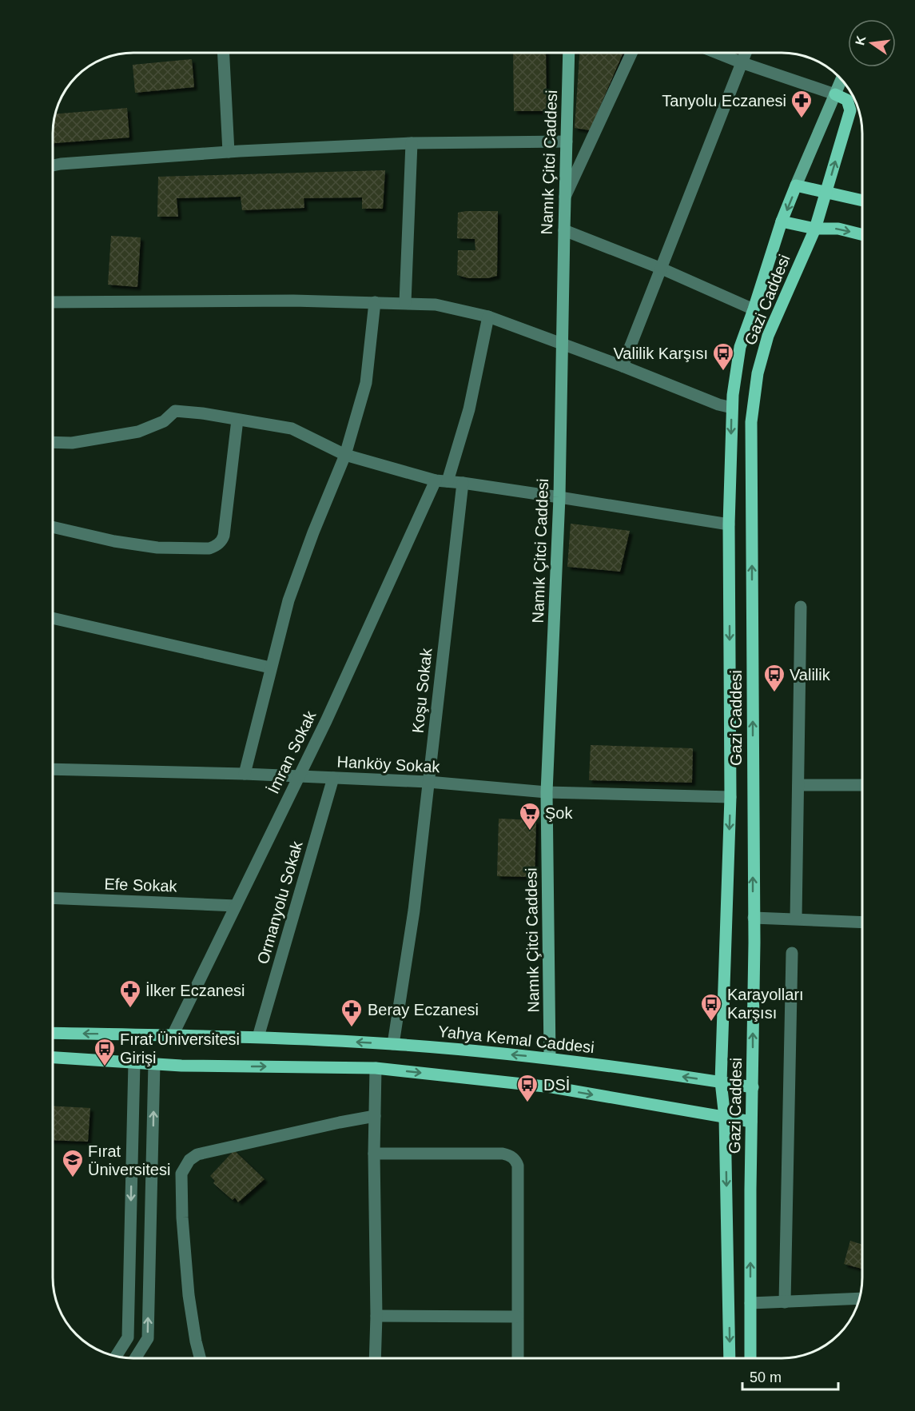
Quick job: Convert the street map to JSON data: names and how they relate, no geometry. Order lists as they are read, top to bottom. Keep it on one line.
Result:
{"streets":{"main road":["Gazi Caddesi","Yahya Kemal Caddesi"],"street":["Namık Çitci Caddesi","Koşu Sokak","İmran Sokak","Hanköy Sokak","Efe Sokak","Ormanyolu Sokak"]},"crossings":[["Namık Çitci Caddesi","Hanköy Sokak"],["Namık Çitci Caddesi","Yahya Kemal Caddesi"],["Gazi Caddesi","Hanköy Sokak"],["Gazi Caddesi","Yahya Kemal Caddesi"],["Koşu Sokak","Hanköy Sokak"],["Koşu Sokak","Yahya Kemal Caddesi"],["İmran Sokak","Hanköy Sokak"],["İmran Sokak","Efe Sokak"],["İmran Sokak","Yahya Kemal Caddesi"],["Hanköy Sokak","Ormanyolu Sokak"],["Ormanyolu Sokak","Yahya Kemal Caddesi"]],"places":{"pharmacy":["Tanyolu Eczanesi","İlker Eczanesi","Beray Eczanesi"],"bus stop":["Valilik Karşısı","Valilik","Karayolları Karşısı","Fırat Üniversitesi Girişi","DSİ"],"supermarket":["Şok"],"school or university":["Fırat Üniversitesi"]},"scale_bar":"50 m","north":"left"}
